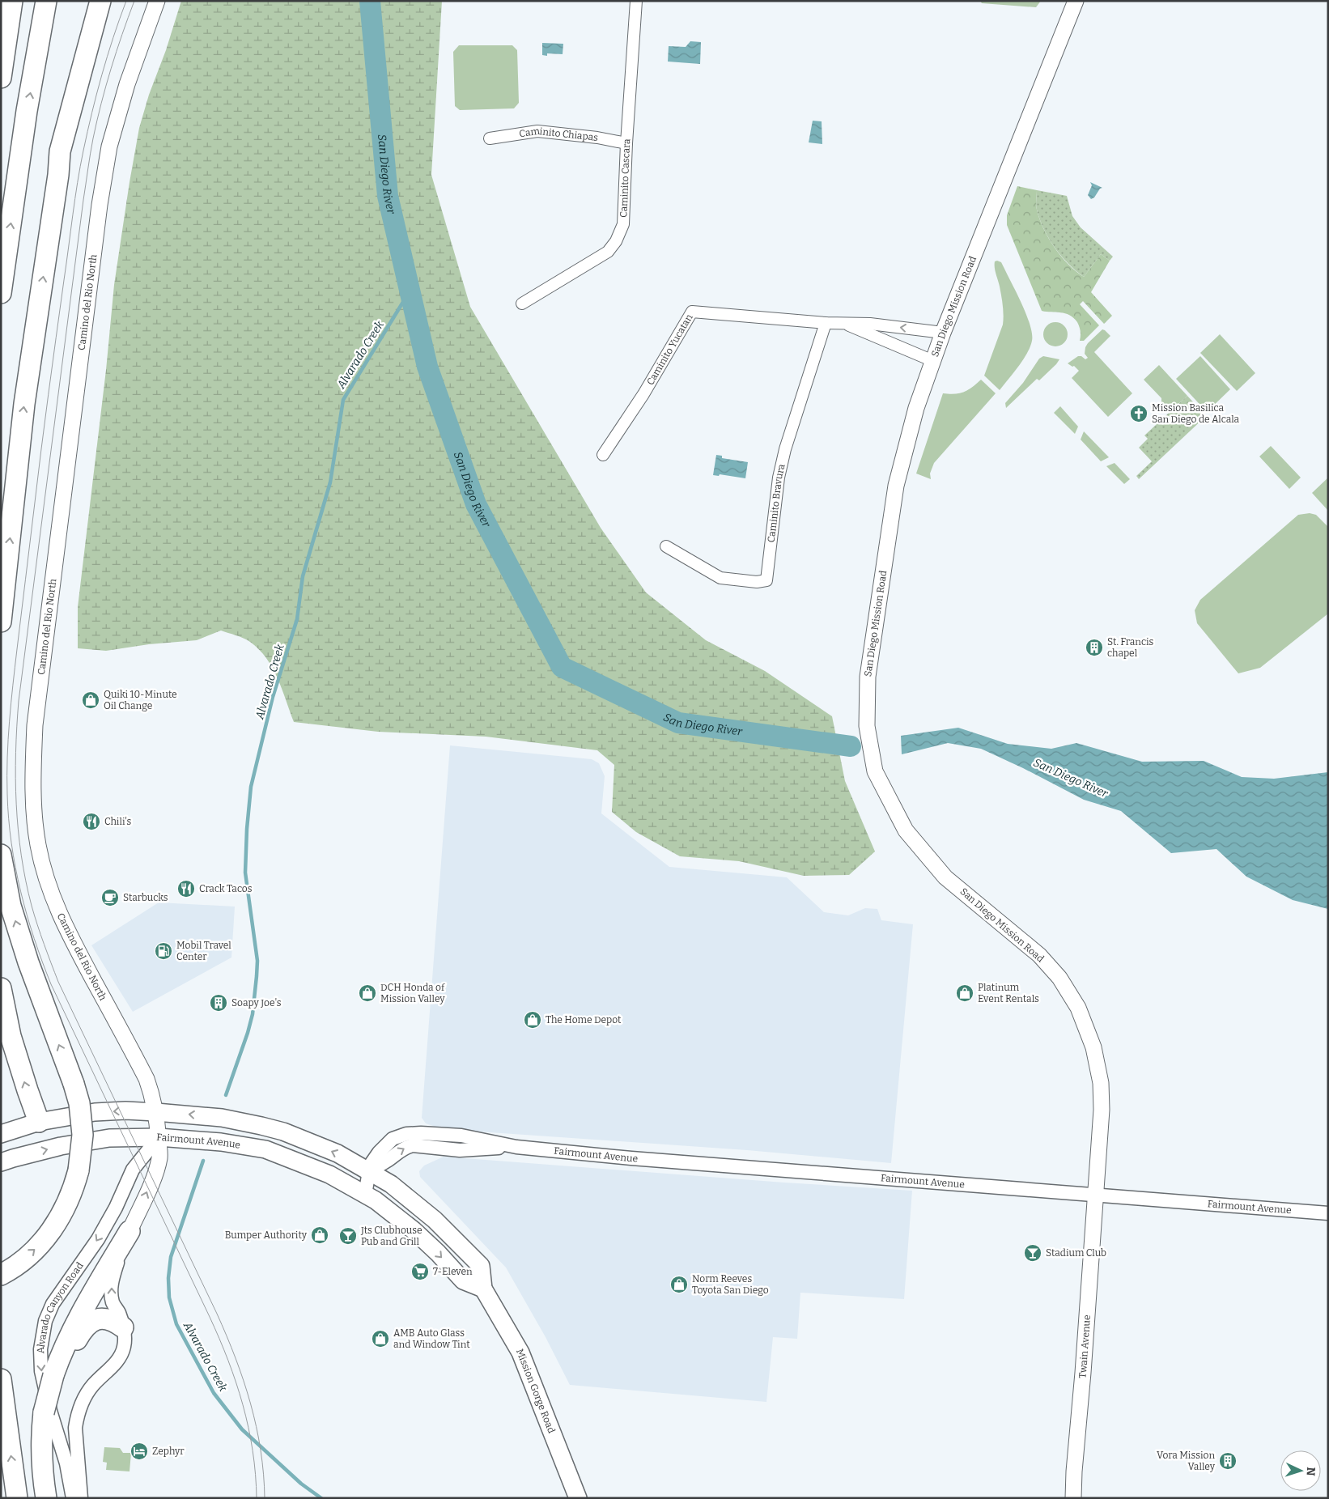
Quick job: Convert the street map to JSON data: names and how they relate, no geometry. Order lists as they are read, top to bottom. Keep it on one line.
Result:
{"streets":{"main road":["Camino del Rio North","San Diego Mission Road","Fairmount Avenue","Twain Avenue","Mission Gorge Road"],"street":["Caminito Chiapas","Caminito Cascara","Caminito Yucatan","Caminito Bravura","Alvarado Canyon Road"]},"crossings":[["Caminito Chiapas","Caminito Cascara"],["Camino del Rio North","Fairmount Avenue"],["Camino del Rio North","Alvarado Canyon Road"],["San Diego Mission Road","Caminito Yucatan"],["San Diego Mission Road","Fairmount Avenue"],["San Diego Mission Road","Twain Avenue"],["Caminito Yucatan","Caminito Bravura"],["Fairmount Avenue","Alvarado Canyon Road"],["Fairmount Avenue","Twain Avenue"],["Fairmount Avenue","Mission Gorge Road"]],"water":["San Diego River","Alvarado Creek"],"places":{"church":["Mission Basilica San Diego de Alcala"],"building":["St. Francis chapel","Soapy Joe's","Vora Mission Valley"],"shop":["Quiki 10-Minute Oil Change","DCH Honda of Mission Valley","Platinum Event Rentals","The Home Depot","Bumper Authority","Norm Reeves Toyota San Diego","AMB Auto Glass and Window Tint"],"restaurant":["Chili's","Crack Tacos"],"cafe":["Starbucks"],"fuel station":["Mobil Travel Center"],"bar":["Jts Clubhouse Pub and Grill","Stadium Club"],"supermarket":["7-Eleven"],"hotel":["Zephyr"]},"north":"right"}
